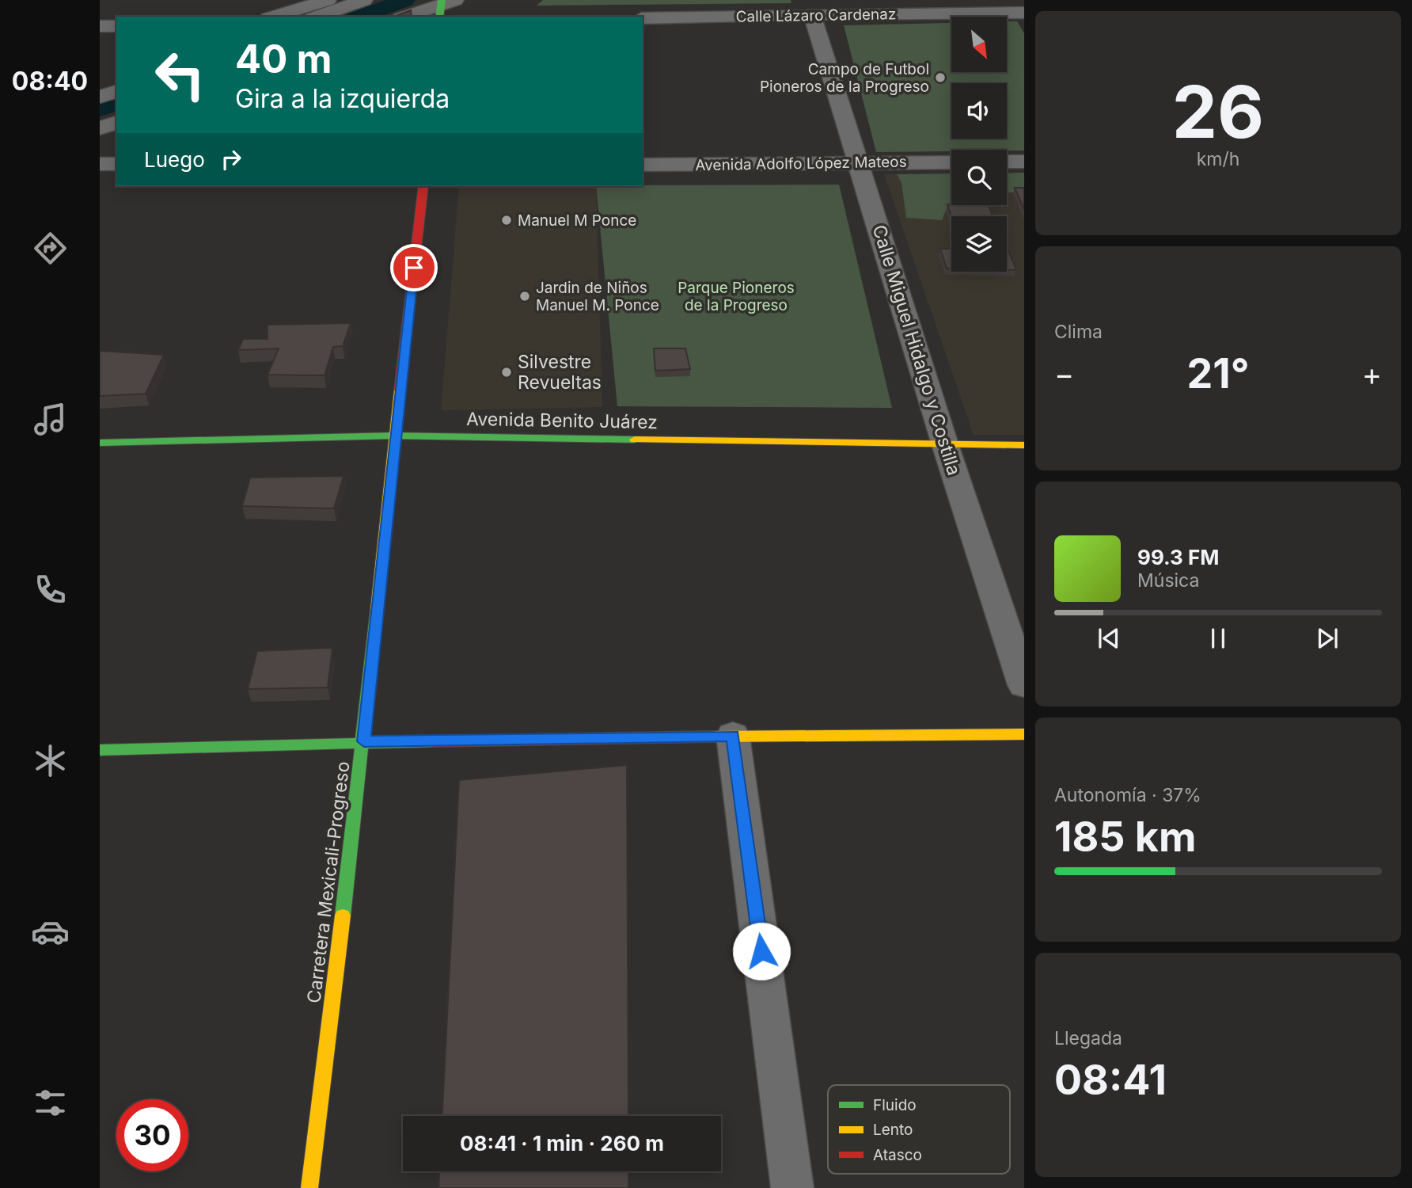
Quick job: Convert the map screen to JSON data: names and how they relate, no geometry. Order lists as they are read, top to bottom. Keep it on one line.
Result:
{"streets":{"street":["Calle Lázaro Cardenaz","Avenida Adolfo López Mateos","Calle Miguel Hidalgo y Costilla","Avenida Benito Juárez","Carretera Mexicali-Progreso"]},"crossings":[["Calle Lázaro Cardenaz","Calle Miguel Hidalgo y Costilla"],["Avenida Adolfo López Mateos","Calle Miguel Hidalgo y Costilla"],["Calle Miguel Hidalgo y Costilla","Avenida Benito Juárez"],["Avenida Benito Juárez","Carretera Mexicali-Progreso"]],"parks":["Parque Pioneros de la Progreso"],"places":["Campo de Futbol Pioneros de la Progreso","Manuel M Ponce","Jardin de Niños Manuel M. Ponce","Silvestre Revueltas"],"legend":["Fluido","Lento","Atasco"],"north":"bottom right","page":{"tabs":"08:40","tile":[["26","km/h"],"Clima",["Autonomía · 37%","185 km"],["Llegada","08:41"]],"turn":["40 m","Gira a la izquierda"],"then":"Luego","heat":["−","21°","+"],"song":["99.3 FM","Música"],"limit":"30","trip":"08:41 · 1 min · 260 m"}}
